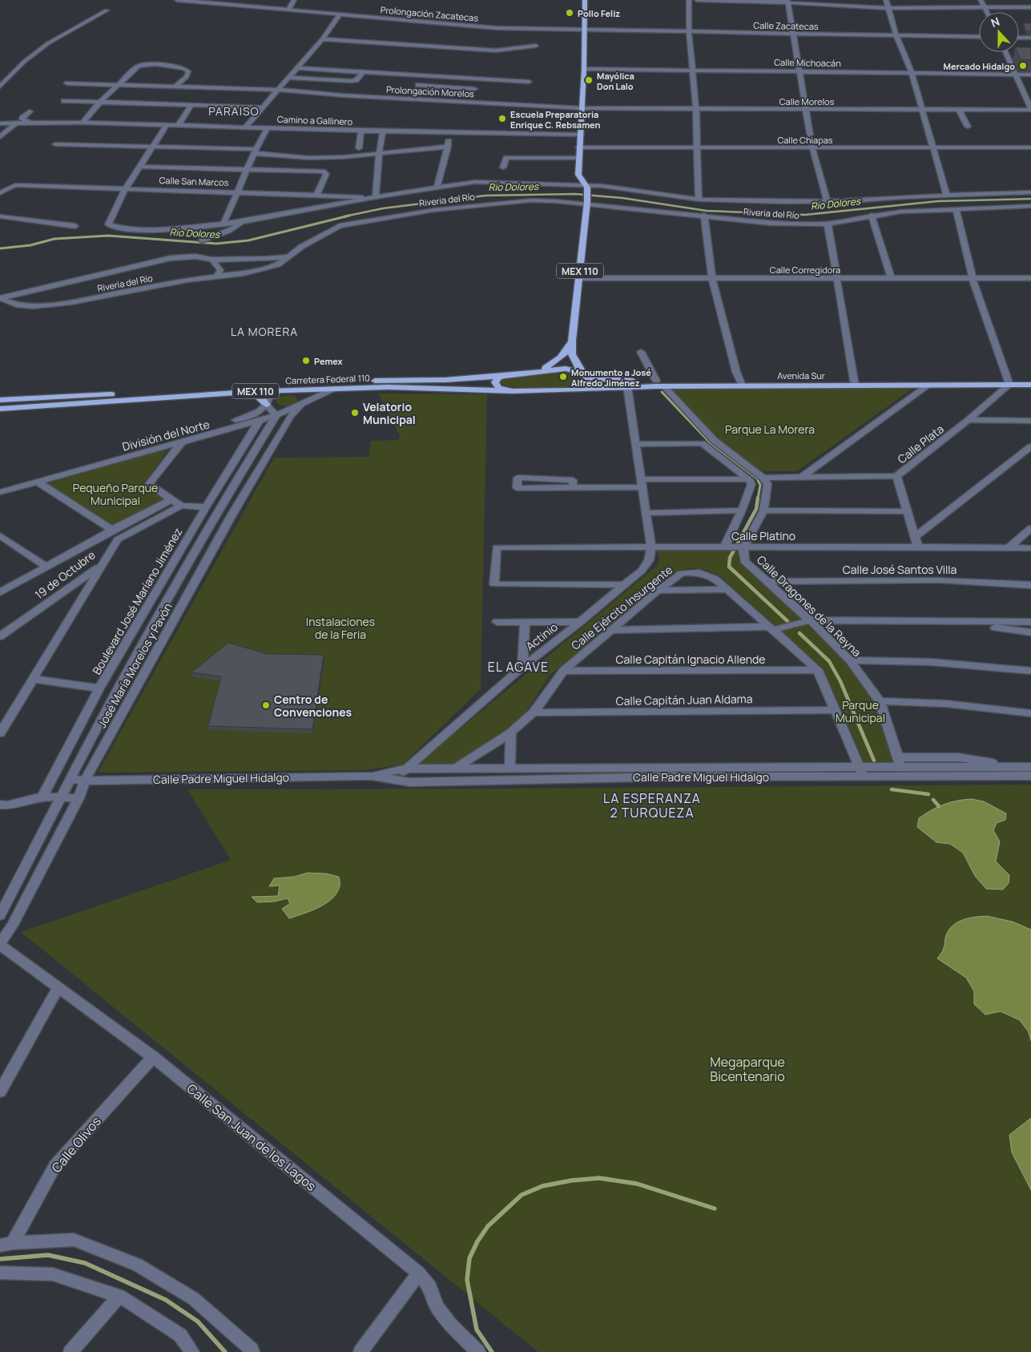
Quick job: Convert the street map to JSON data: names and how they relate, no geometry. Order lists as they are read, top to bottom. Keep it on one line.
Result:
{"streets":{"main road":["MEX 110","Avenida Sur","Carretera Federal 110"],"street":["Prolongación Zacatecas","Calle Zacatecas","Calle Michoacán","Prolongación Morelos","Calle Morelos","Camino a Gallinero","Calle Chiapas","Calle San Marcos","Riveria del Río","Calle Corregidora","División del Norte","Calle Plata","Calle Platino","Calle José Santos Villa","19 de Octubre","Boulevard José Maríano Jiménez","Calle Dragones de la Reyna","Calle Ejército Insurgente","Actinio","Calle Capitán Ignacio Allende","José María Morelos y Pavón","Calle Capitán Juan Aldama","Calle Padre Miguel Hidalgo","Calle San Juan de los Lagos","Calle Olivos"]},"crossings":[["Prolongación Zacatecas","Calle Zacatecas"],["Prolongación Zacatecas","MEX 110"],["Calle Zacatecas","MEX 110"],["Calle Michoacán","MEX 110"],["Prolongación Morelos","Calle Morelos"],["Prolongación Morelos","MEX 110"],["Calle Morelos","MEX 110"],["Camino a Gallinero","MEX 110"],["Calle Chiapas","MEX 110"],["Calle San Marcos","Riveria del Río"],["Riveria del Río","MEX 110"],["Calle Corregidora","MEX 110"],["MEX 110","Avenida Sur"],["MEX 110","Carretera Federal 110"],["Avenida Sur","Calle Plata"],["Carretera Federal 110","División del Norte"],["División del Norte","Boulevard José Maríano Jiménez"],["División del Norte","José María Morelos y Pavón"],["Calle Plata","Calle Platino"],["Calle Platino","Calle Dragones de la Reyna"],["Calle Platino","Actinio"],["Calle José Santos Villa","Calle Dragones de la Reyna"],["Calle Dragones de la Reyna","Calle Padre Miguel Hidalgo"],["Calle Ejército Insurgente","Calle Capitán Ignacio Allende"],["Calle Ejército Insurgente","Calle Capitán Juan Aldama"],["Calle Ejército Insurgente","Calle Padre Miguel Hidalgo"],["Actinio","Calle Padre Miguel Hidalgo"],["José María Morelos y Pavón","Calle Padre Miguel Hidalgo"],["José María Morelos y Pavón","Calle San Juan de los Lagos"],["Calle San Juan de los Lagos","Calle Olivos"]],"districts":["PARAISO","LA MORERA","EL AGAVE","LA ESPERANZA 2 TURQUEZA"],"water":["Río Dolores"],"parks":["Parque La Morera","Pequeño Parque Municipal","Instalaciones de la Feria","Parque Municipal","Megaparque Bicentenario"],"places":["Pollo Feliz","Mercado Hidalgo","Mayólica Don Lalo","Escuela Preparatoria Enrique C. Rebsamen","Pemex","Monumento a José Alfredo Jiménez","Velatorio Municipal","Centro de Convenciones"],"north":"top"}
